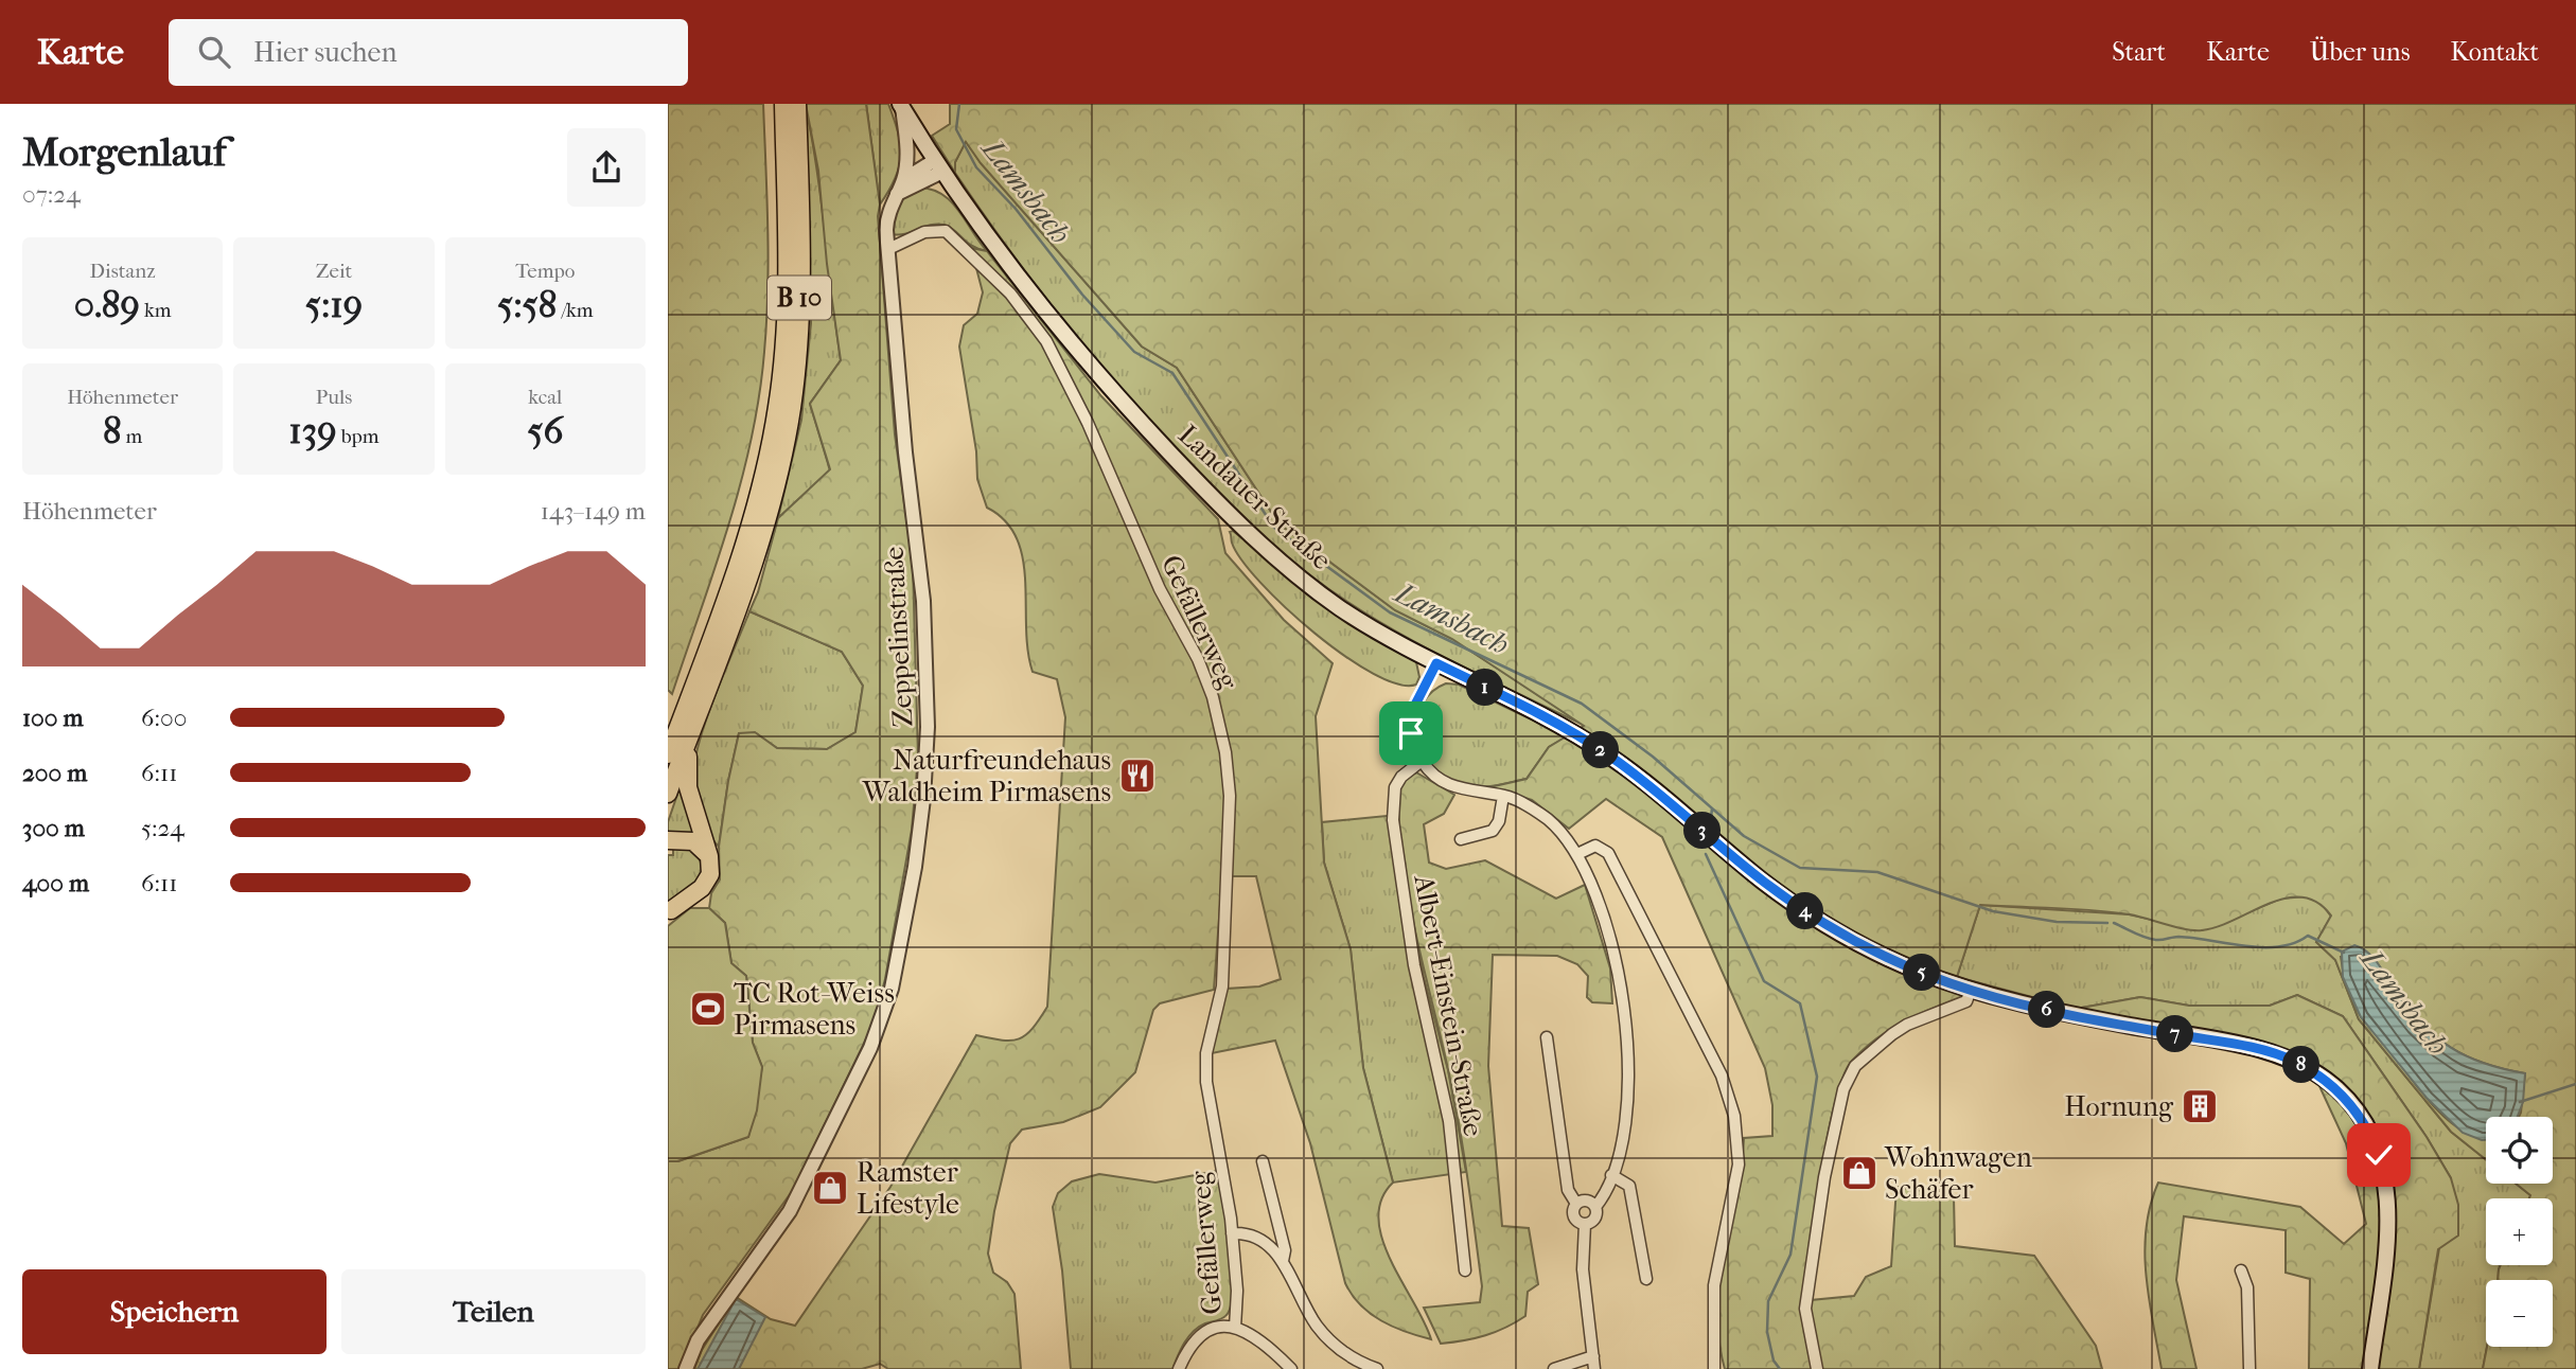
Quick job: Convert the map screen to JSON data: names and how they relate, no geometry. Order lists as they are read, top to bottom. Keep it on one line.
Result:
{"streets":{"highway":["B 10"],"main road":["Landauer Straße"],"street":["Gefällerweg","Zeppelinstraße","Albert-Einstein-Straße"]},"crossings":[["Gefällerweg","Zeppelinstraße"]],"water":["Lamsbach"],"places":{"restaurant":["Naturfreundehaus Waldheim Pirmasens"],"sports":["TC Rot-Weiss Pirmasens"],"building":["Hornung"],"shop":["Wohnwagen Schäfer","Ramster Lifestyle"]},"page":{"header":"Karte","search":"Hier suchen","nav":["Start","Karte","Über uns","Kontakt"],"heading":["Morgenlauf","07:24"],"stats":[["Distanz","0.89 km"],["Zeit","5:19"],["Tempo","5:58 /km"],["Höhenmeter","8 m"],["Puls","139 bpm"],["kcal","56"]],"chart":["Höhenmeter","143–149 m"],"pins":["1","2","3","4","5","6","7","8"],"list":[{"name":"100 m","note":"6:00"},{"name":"200 m","note":"6:11"},{"name":"300 m","note":"5:24"},{"name":"400 m","note":"6:11"}],"map_buttons":["+","−"],"buttons":["Speichern","Teilen"]}}
